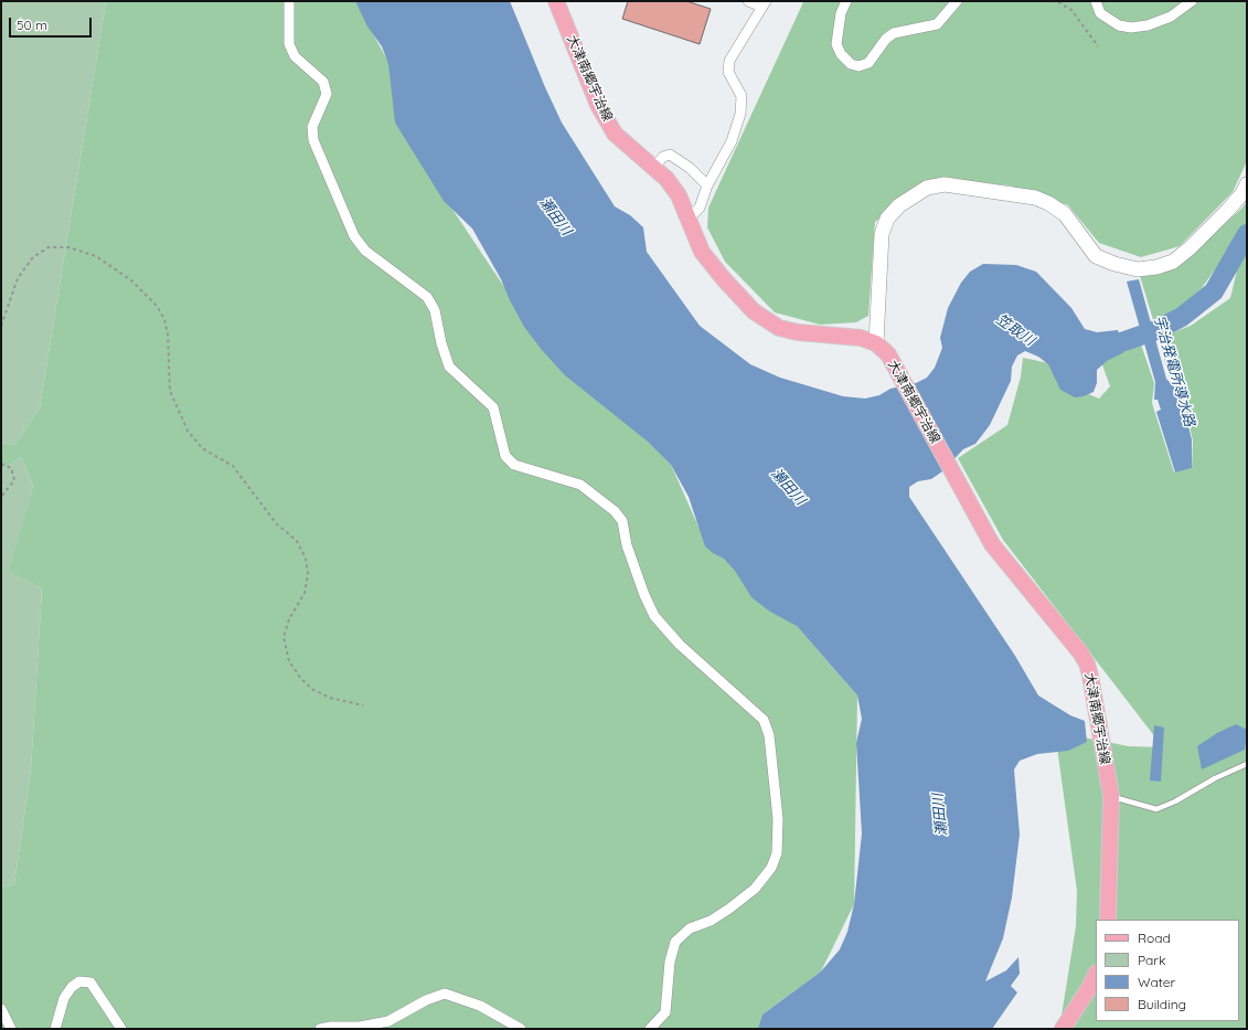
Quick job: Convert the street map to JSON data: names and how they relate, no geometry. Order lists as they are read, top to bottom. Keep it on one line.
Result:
{"streets":{"main road":["大津南郷宇治線"]},"water":["瀬田川","笠取川","宇治発電所導水路"],"legend":["Road","Park","Water","Building"],"scale_bar":"50 m"}
